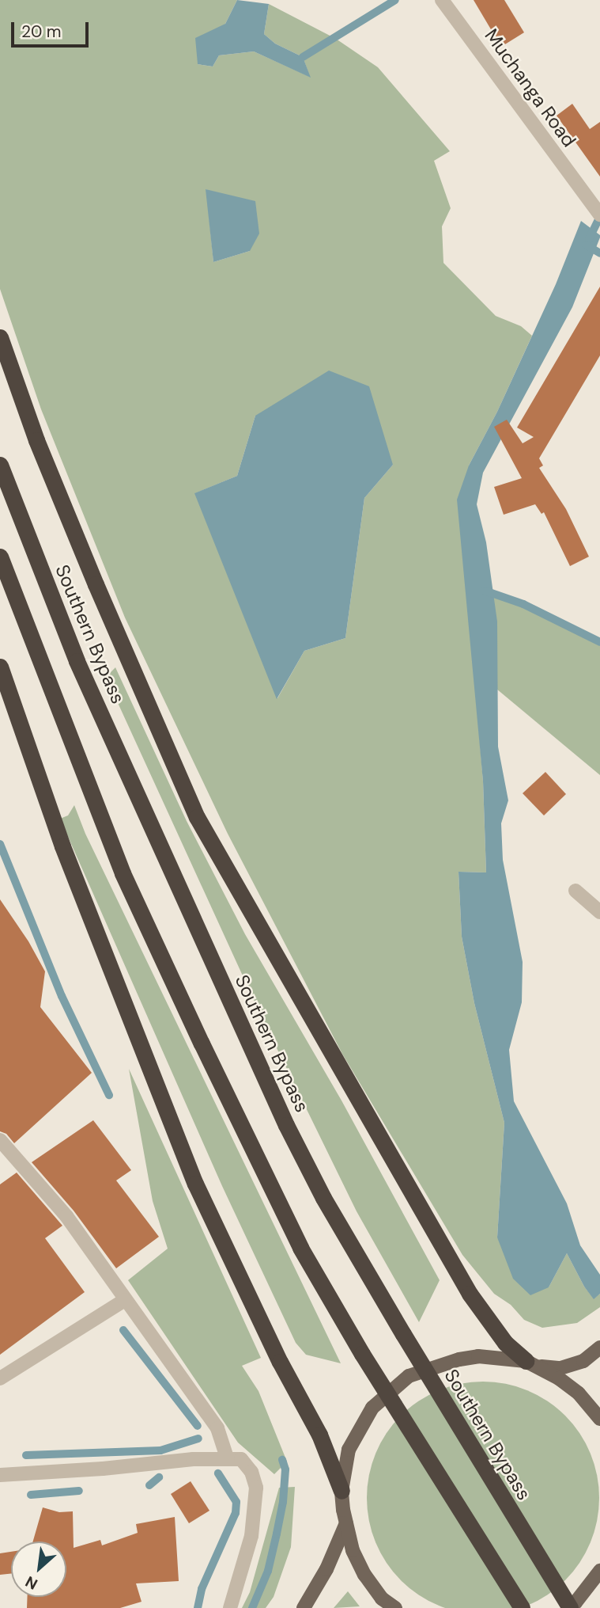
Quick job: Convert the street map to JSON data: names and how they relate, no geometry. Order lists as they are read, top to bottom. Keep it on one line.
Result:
{"streets":{"highway":["Southern Bypass"],"street":["Muchanga Road"]},"scale_bar":"20 m","north":"bottom left"}
